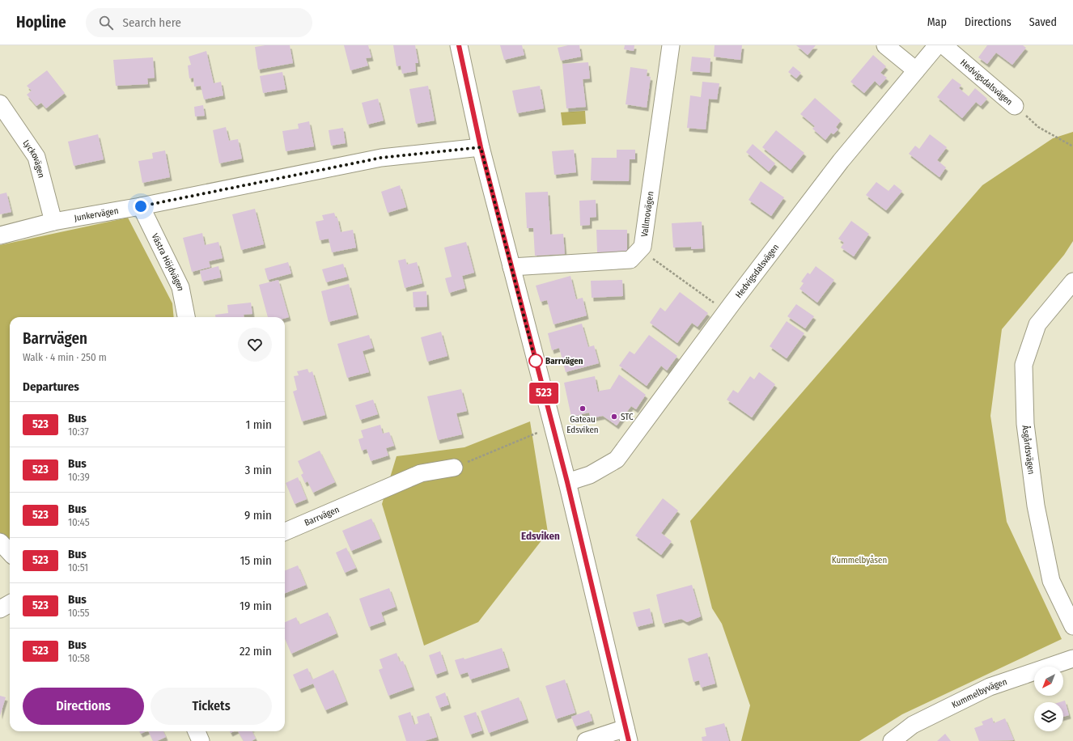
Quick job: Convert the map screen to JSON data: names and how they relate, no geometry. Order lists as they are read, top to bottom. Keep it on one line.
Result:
{"streets":{"street":["Hedvigsdalsvägen","Lyckovägen","Junkervägen","Vallmovägen","Västra Höjdvägen","Åsgårdsvägen","Barrvägen","Kummelbyvägen"]},"crossings":[["Lyckovägen","Junkervägen"],["Junkervägen","Västra Höjdvägen"]],"districts":["Edsviken"],"parks":["Kummelbyåsen"],"places":["Barrvägen","Gateau Edsviken","STC"],"lines":["bus line 523"],"north":"bottom left","page":{"header":"Hopline","search":"Search here","nav":["Map","Directions","Saved"],"on_map":"523","heading":[["Barrvägen","Walk · 4 min · 250 m"],"Departures"],"list":[{"mark":"523","name":"Bus","note":"10:37","value":"1 min"},{"mark":"523","name":"Bus","note":"10:39","value":"3 min"},{"mark":"523","name":"Bus","note":"10:45","value":"9 min"},{"mark":"523","name":"Bus","note":"10:51","value":"15 min"},{"mark":"523","name":"Bus","note":"10:55","value":"19 min"},{"mark":"523","name":"Bus","note":"10:58","value":"22 min"}],"buttons":["Directions","Tickets"]}}
